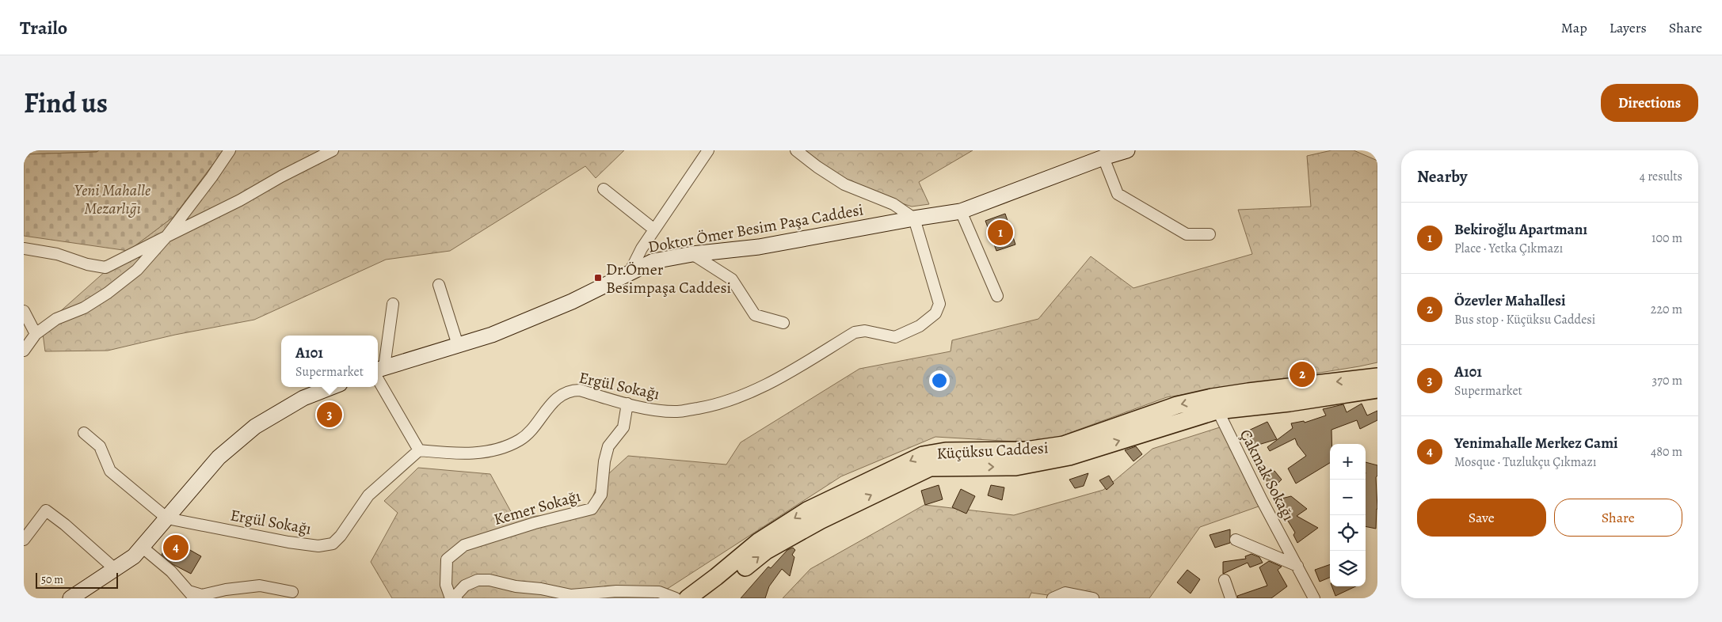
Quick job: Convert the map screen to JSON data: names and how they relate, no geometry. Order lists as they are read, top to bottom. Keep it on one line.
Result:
{"streets":{"main road":["Küçüksu Caddesi"],"street":["Doktor Ömer Besim Paşa Caddesi","Ergül Sokağı","Çakmak Sokağı","Kemer Sokağı"]},"crossings":[["Doktor Ömer Besim Paşa Caddesi","Ergül Sokağı"],["Ergül Sokağı","Kemer Sokağı"],["Küçüksu Caddesi","Çakmak Sokağı"]],"parks":["Yeni Mahalle Mezarlıḡı"],"places":{"transit":["Dr.Ömer Besimpaşa Caddesi"]},"scale_bar":"50 m","page":{"header":"Trailo","nav":["Map","Layers","Share"],"title":"Find us","buttons":["Directions",["Save","Share"]],"heading":["Nearby","4 results"],"list":[{"mark":"1","name":"Bekiroğlu Apartmanı","note":"Place · Yetka Çıkmazı","value":"100 m"},{"mark":"2","name":"Özevler Mahallesi","note":"Bus stop · Küçüksu Caddesi","value":"220 m"},{"mark":"3","name":"A101","note":"Supermarket","value":"370 m"},{"mark":"4","name":"Yenimahalle Merkez Cami","note":"Mosque · Tuzlukçu Çıkmazı","value":"480 m"}],"pins":["1","2","3","4"],"popup":["A101","Supermarket"],"map_buttons":["+","−"],"scale":"50 m"}}
